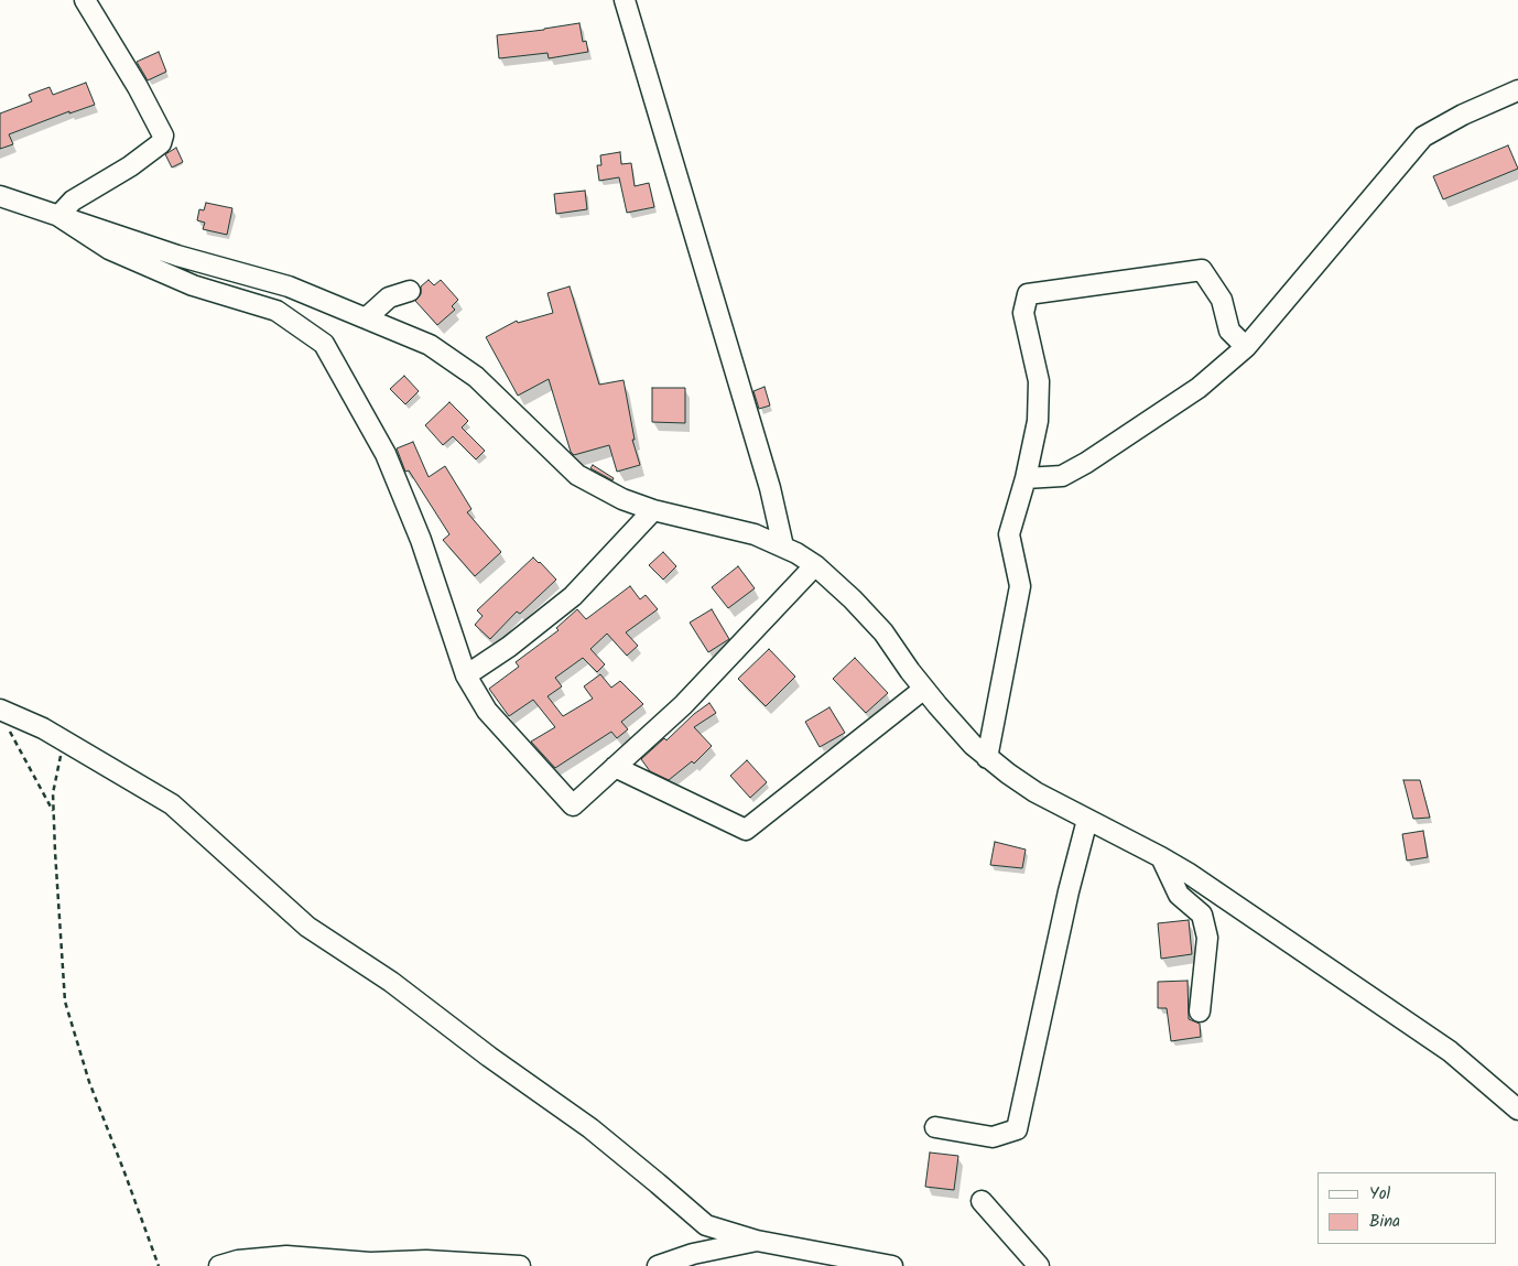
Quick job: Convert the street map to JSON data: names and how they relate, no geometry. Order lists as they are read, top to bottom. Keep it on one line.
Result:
{"legend":["Yol","Bina"]}
